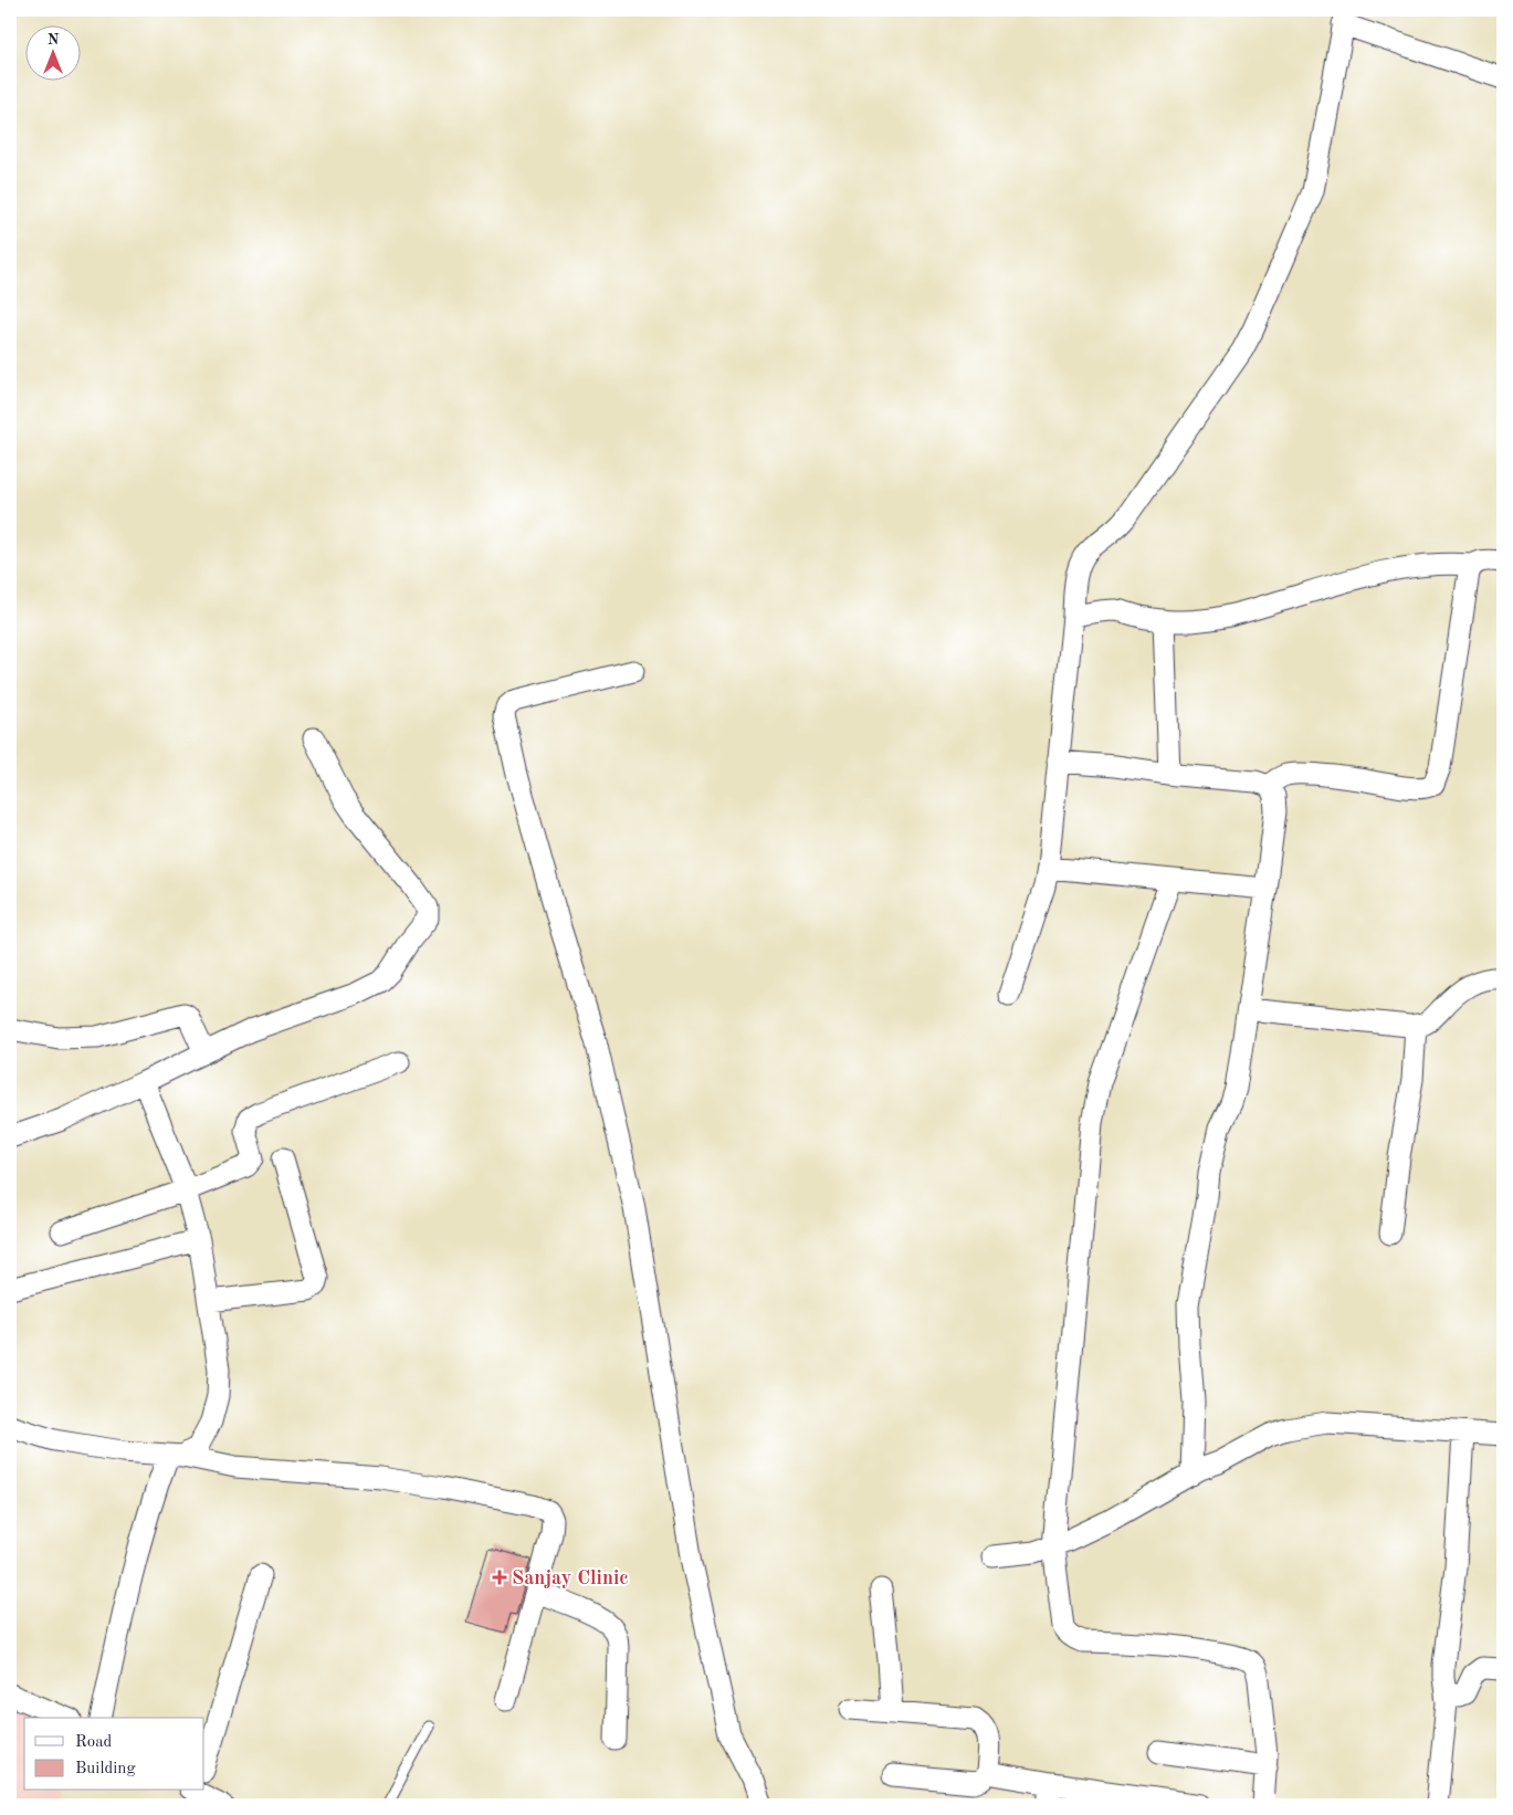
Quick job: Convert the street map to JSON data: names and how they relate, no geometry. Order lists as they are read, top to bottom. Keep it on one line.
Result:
{"places":{"health":["Sanjay Clinic"]},"legend":["Road","Building"],"north":"top"}
